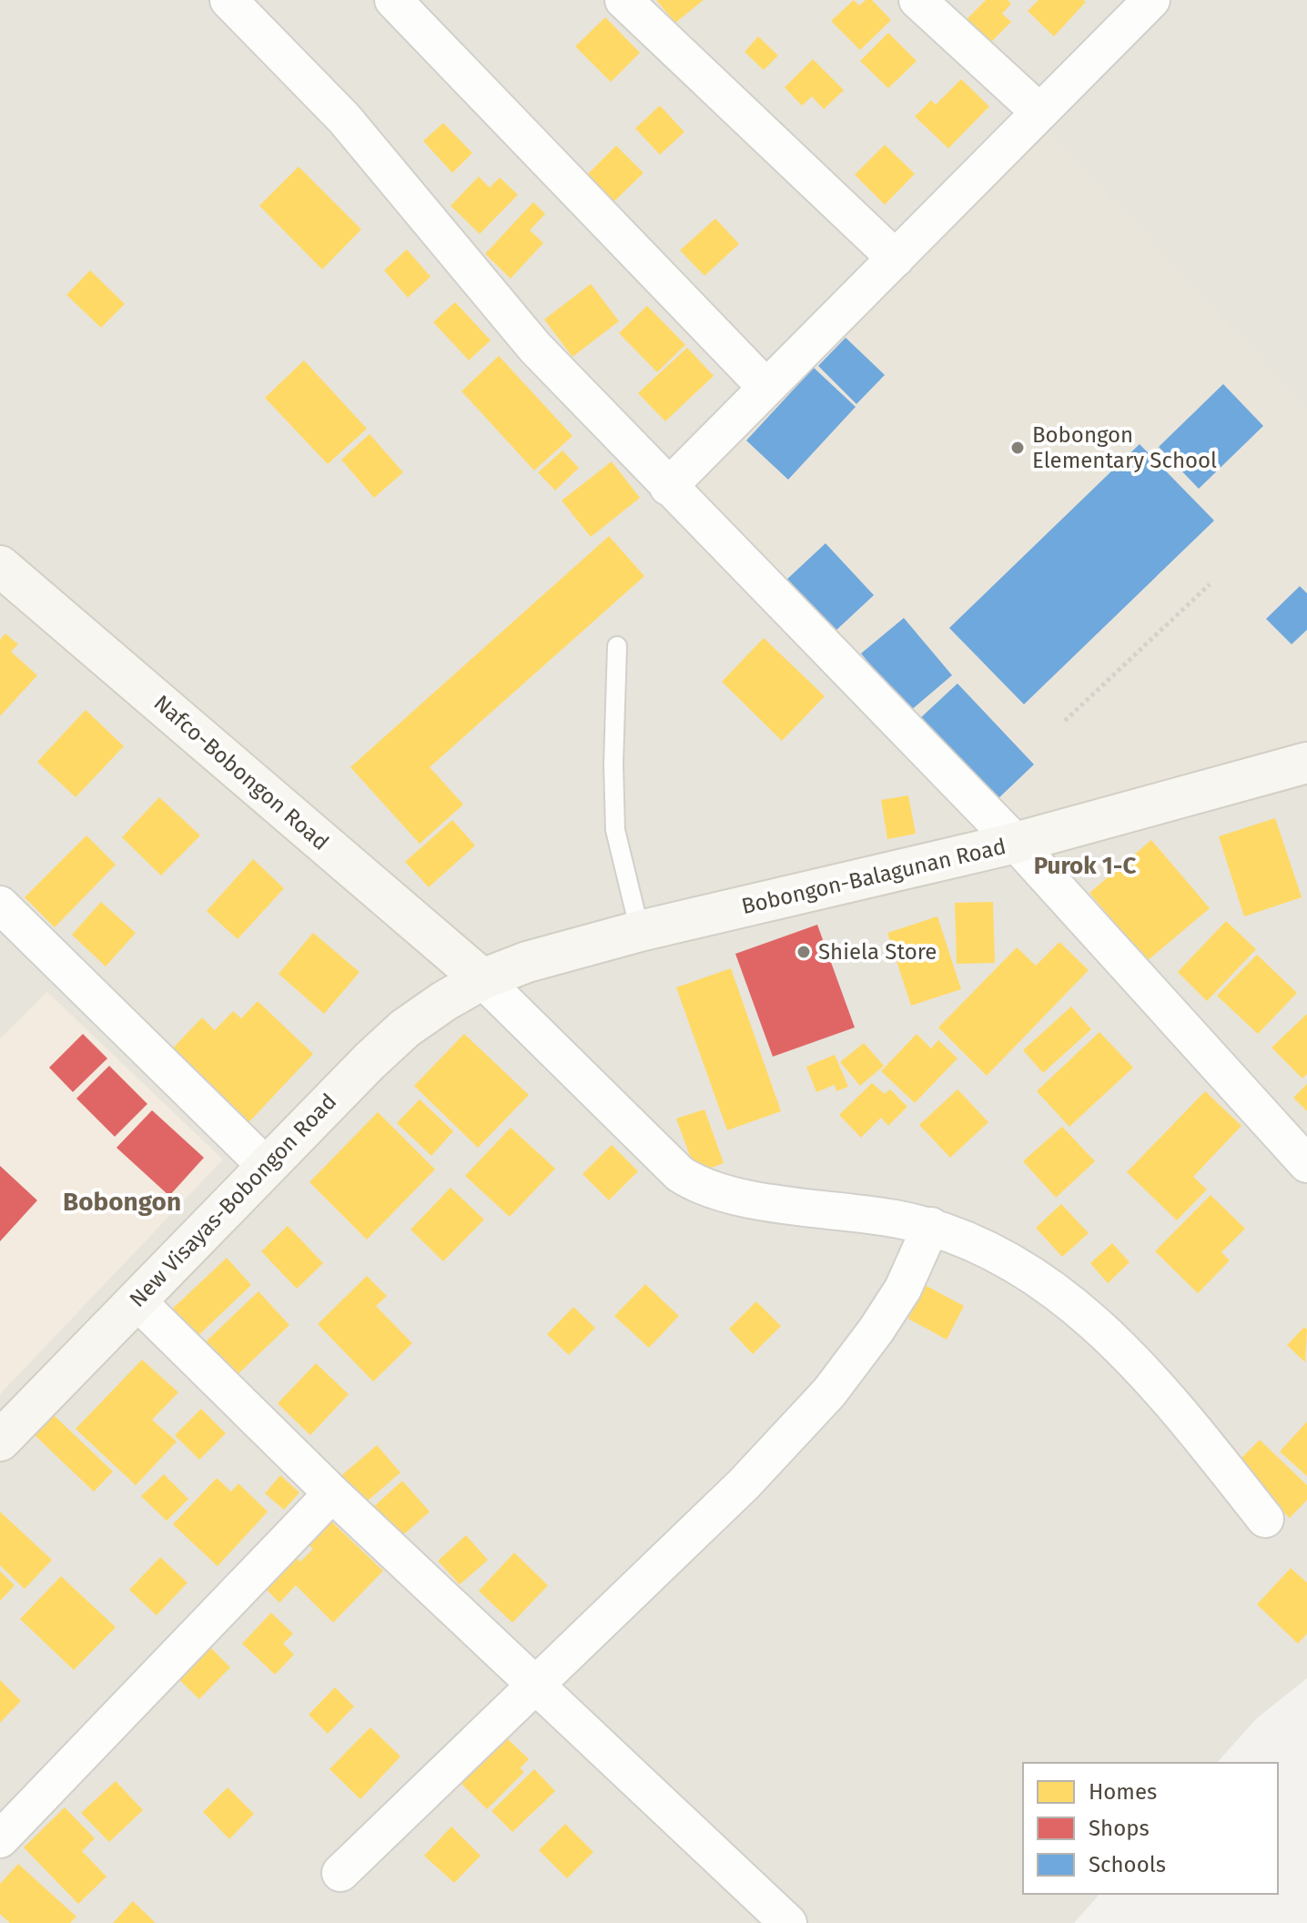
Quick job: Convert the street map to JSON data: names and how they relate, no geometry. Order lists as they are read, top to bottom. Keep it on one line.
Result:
{"streets":{"main road":["Nafco-Bobongon Road","Bobongon-Balagunan Road","New Visayas-Bobongon Road"]},"crossings":[["Nafco-Bobongon Road","Bobongon-Balagunan Road"],["Nafco-Bobongon Road","New Visayas-Bobongon Road"],["Bobongon-Balagunan Road","New Visayas-Bobongon Road"]],"districts":["Purok 1-C","Bobongon"],"places":["Bobongon Elementary School","Shiela Store"],"legend":["Homes","Shops","Schools"]}
